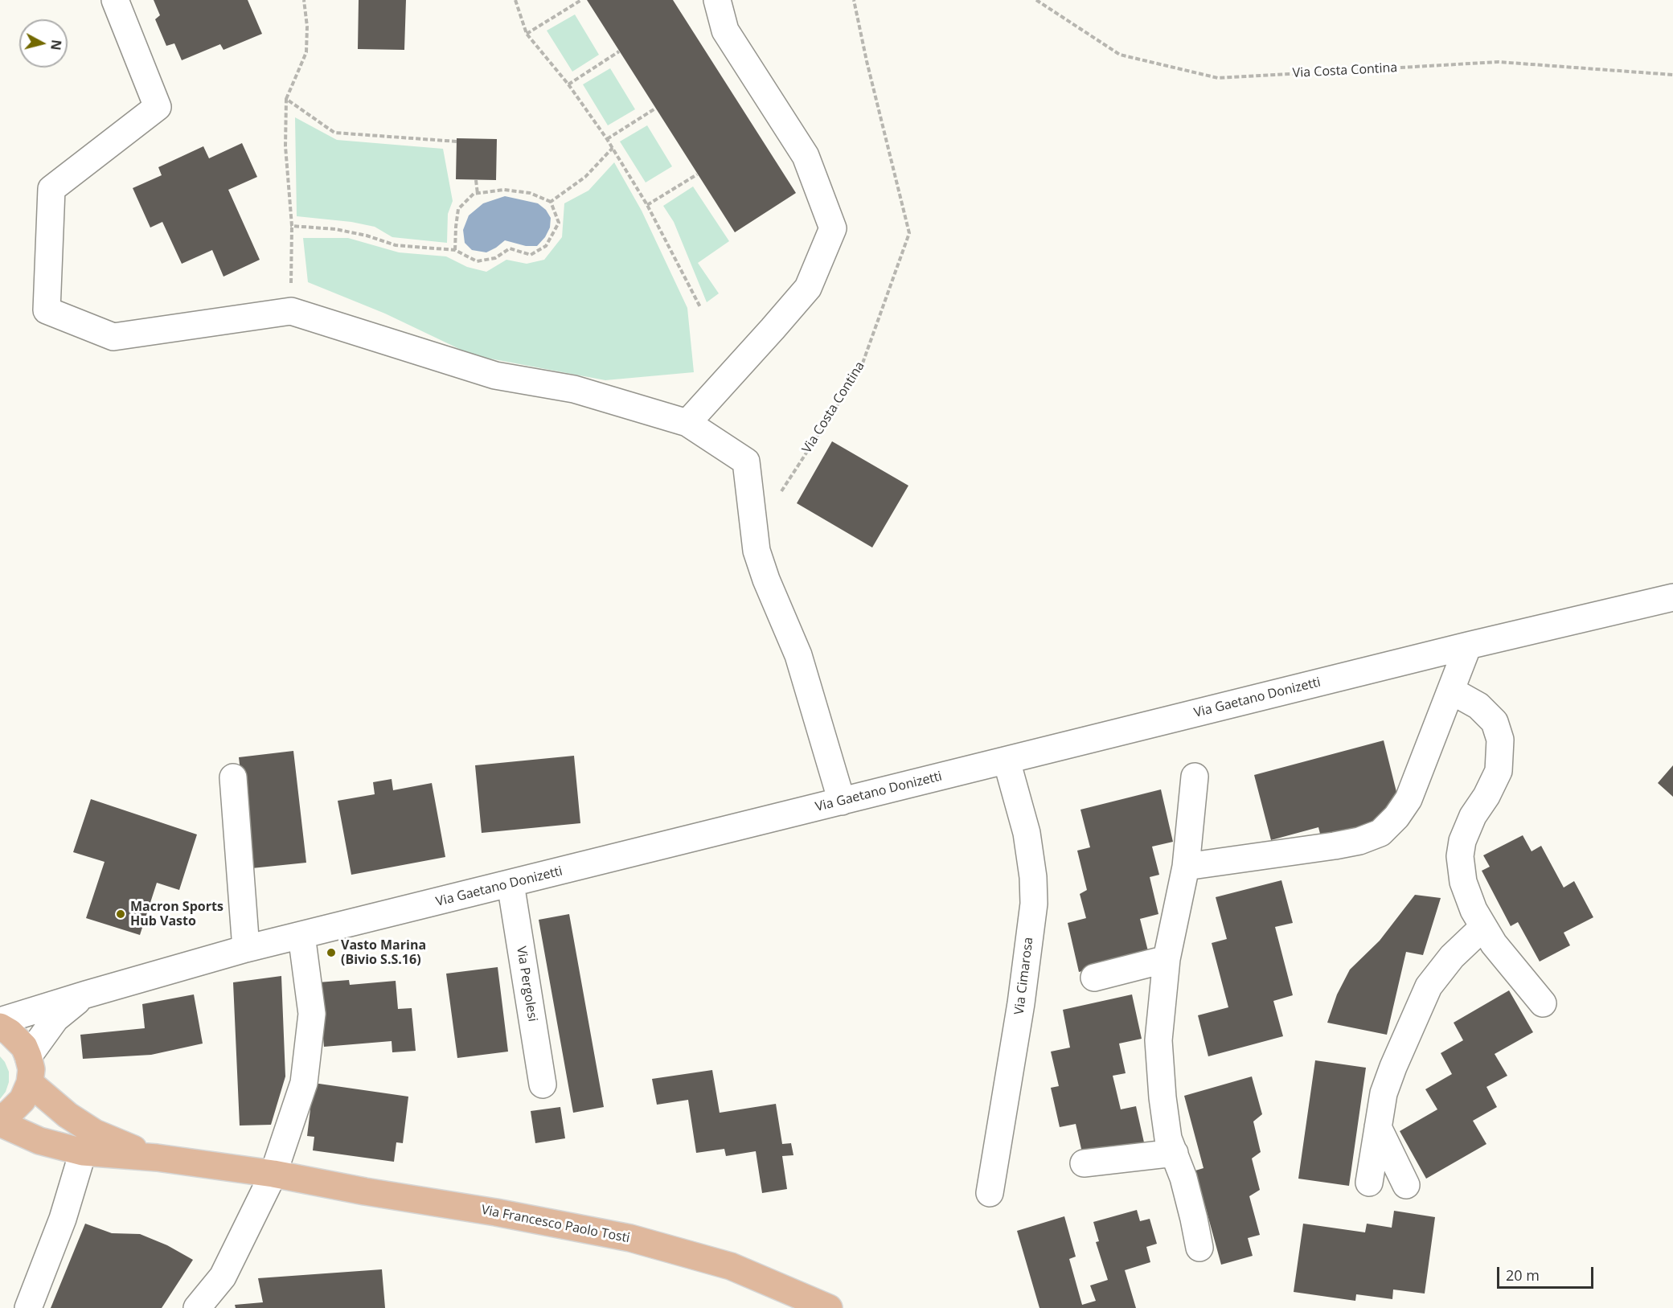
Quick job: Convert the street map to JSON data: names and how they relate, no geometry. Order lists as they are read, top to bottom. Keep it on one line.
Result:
{"streets":{"main road":["Via Francesco Paolo Tosti"],"street":["Via Gaetano Donizetti","Via Cimarosa","Via Pergolesi"],"path":["Via Costa Contina"]},"crossings":[["Via Gaetano Donizetti","Via Cimarosa"],["Via Gaetano Donizetti","Via Pergolesi"]],"places":["Macron Sports Hub Vasto","Vasto Marina (Bivio S.S.16)"],"scale_bar":"20 m","north":"right"}
